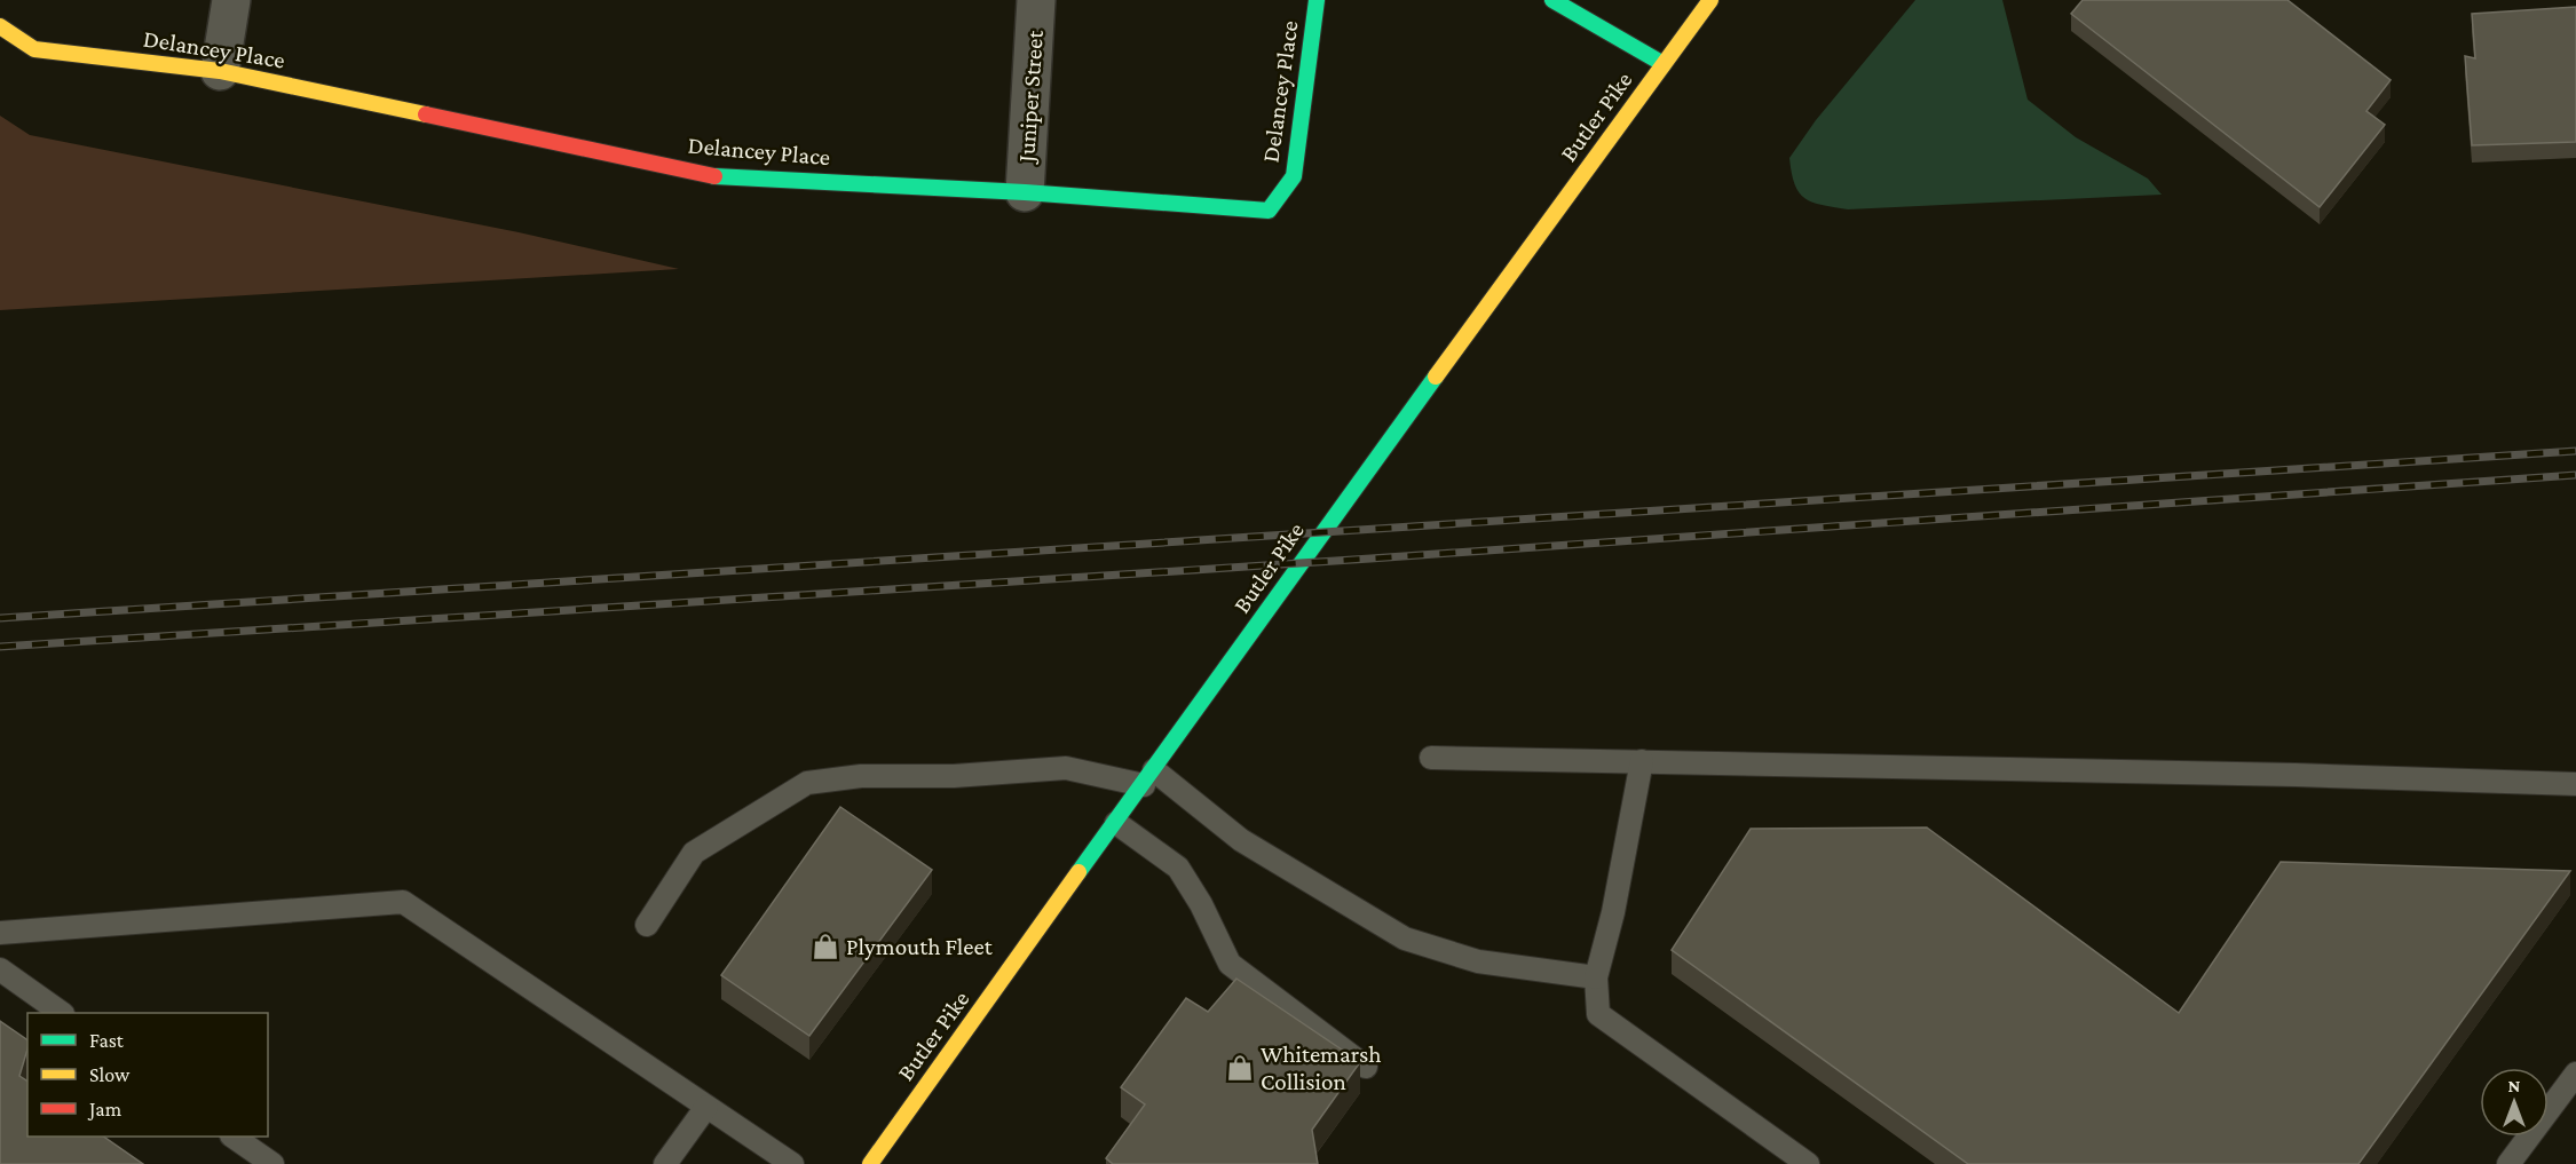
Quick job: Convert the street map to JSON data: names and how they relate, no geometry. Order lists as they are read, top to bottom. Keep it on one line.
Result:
{"streets":{"street":["Delancey Place","Juniper Street","Butler Pike"]},"crossings":[["Delancey Place","Juniper Street"]],"places":{"shop":["Plymouth Fleet","Whitemarsh Collision"]},"legend":["Fast","Slow","Jam"],"north":"top"}
